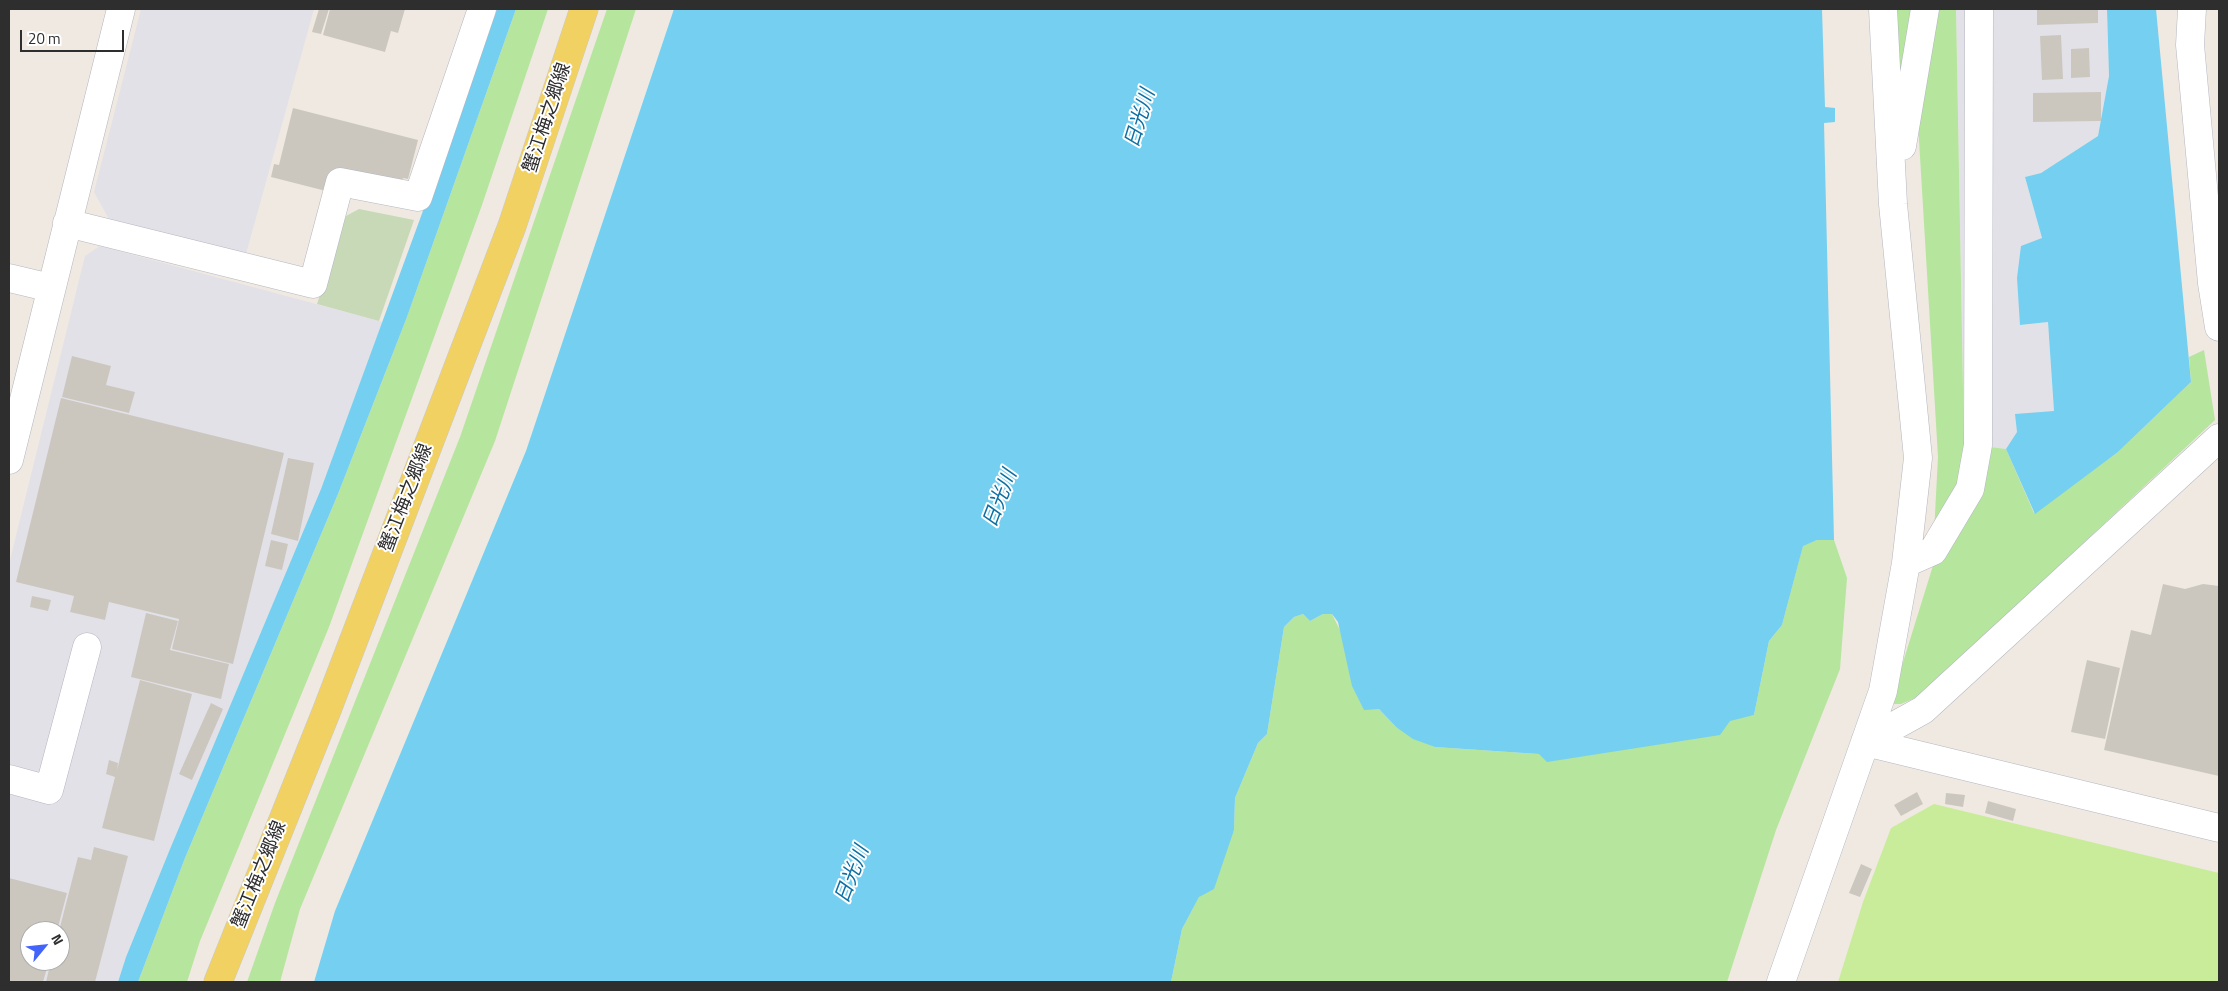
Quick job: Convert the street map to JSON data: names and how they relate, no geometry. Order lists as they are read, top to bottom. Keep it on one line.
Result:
{"streets":{"main road":["蟹江梅之郷線"]},"water":["日光川"],"scale_bar":"20 m","north":"top right"}
